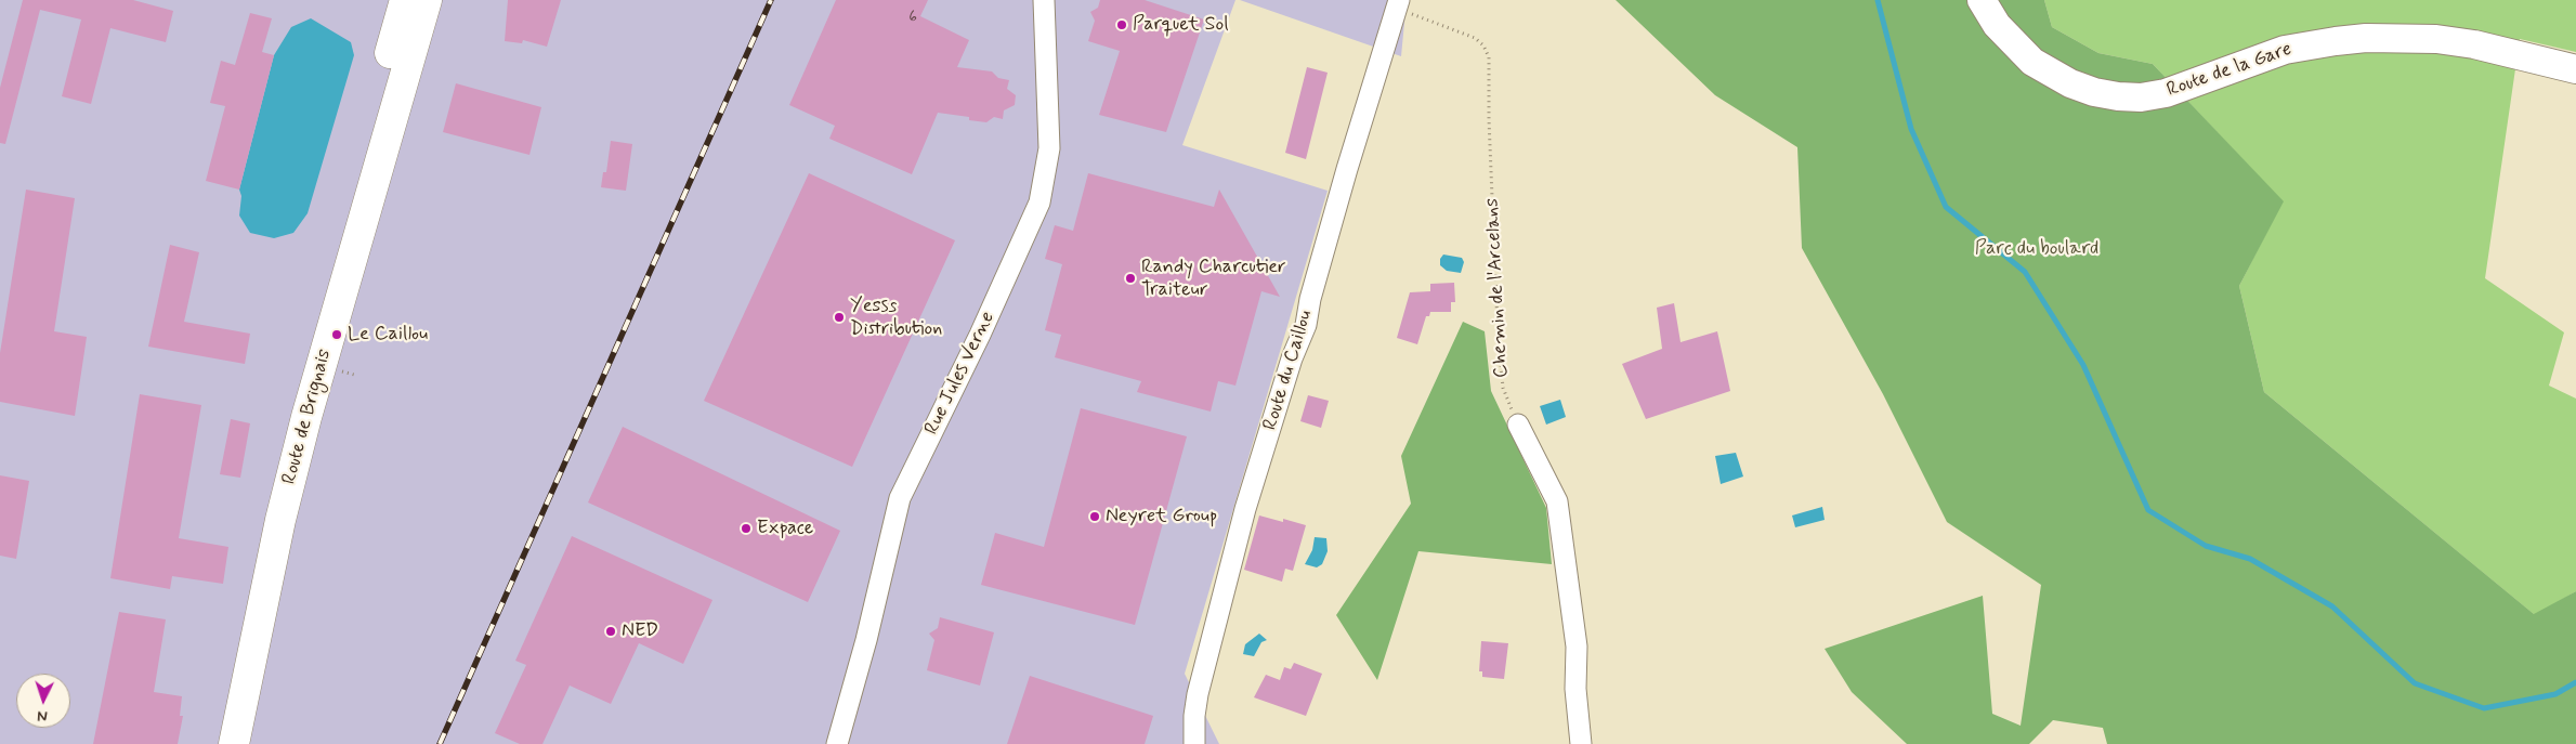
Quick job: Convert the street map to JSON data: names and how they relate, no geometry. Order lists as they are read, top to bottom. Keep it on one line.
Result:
{"streets":{"main road":["Route de la Gare","Route de Brignais"],"street":["Route du Caillou","Rue Jules Verne"],"path":["Chemin de l'Arcelans"]},"crossings":[["Chemin de l'Arcelans","Route du Caillou"]],"parks":["Parc du boulard"],"places":["Parquet Sol","Randy Charcutier Traiteur","Yesss Distribution","Le Caillou","Neyret Group","Expace","NED"],"house_numbers":["6"],"north":"bottom"}
